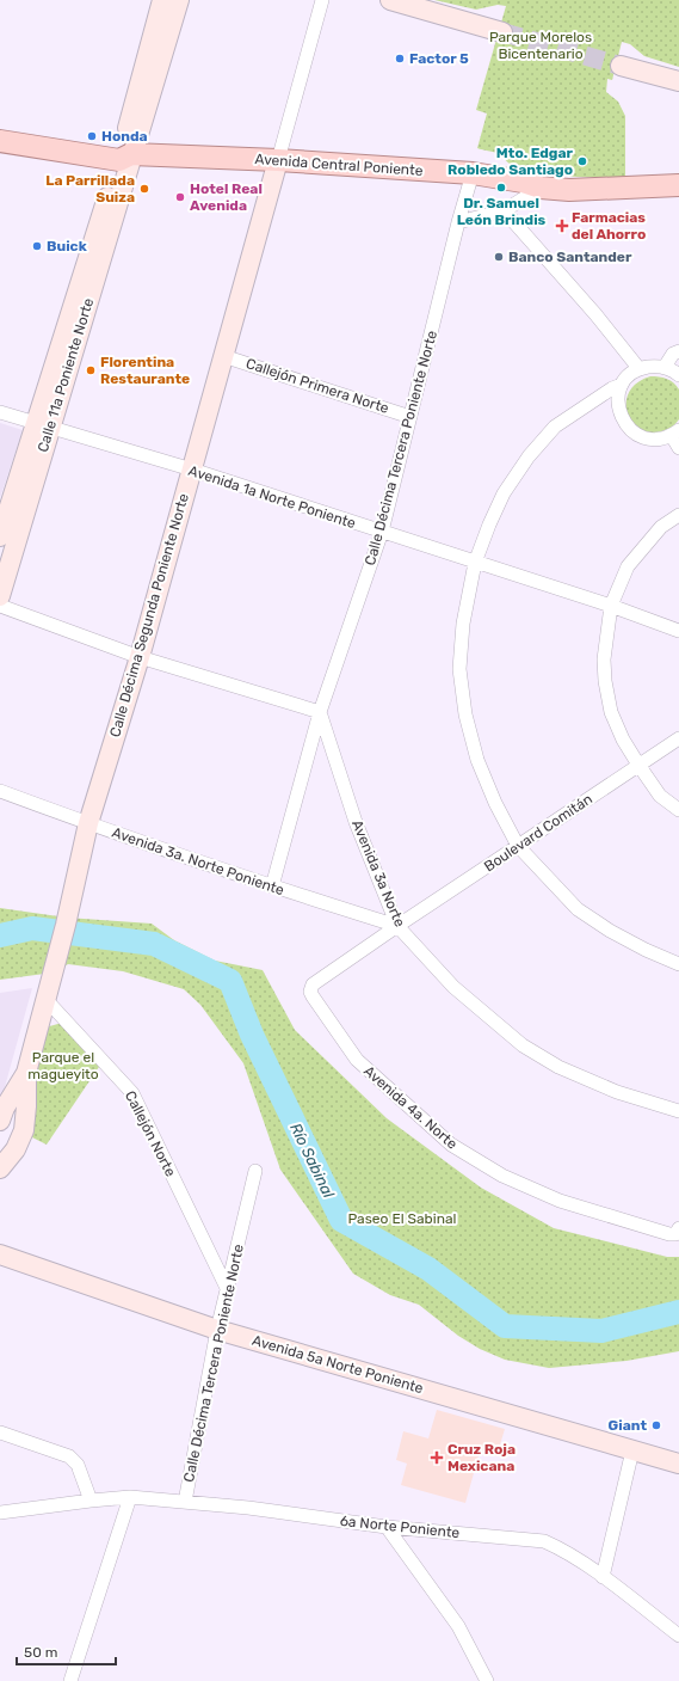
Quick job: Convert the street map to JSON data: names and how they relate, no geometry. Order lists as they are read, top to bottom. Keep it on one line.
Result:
{"streets":{"main road":["Avenida Central Poniente","Calle 11a Poniente Norte","Calle Décima Segunda Poniente Norte","Avenida 5a Norte Poniente"],"street":["Callejón Primera Norte","Calle Décima Tercera Poniente Norte","Avenida 1a Norte Poniente","Boulevard Comitán","Avenida 3a. Norte Poniente","Avenida 3a Norte","Avenida 4a. Norte","Callejón Norte","6a Norte Poniente"]},"crossings":[["Avenida Central Poniente","Calle 11a Poniente Norte"],["Avenida Central Poniente","Calle Décima Tercera Poniente Norte"],["Avenida Central Poniente","Calle Décima Segunda Poniente Norte"],["Calle 11a Poniente Norte","Avenida 1a Norte Poniente"],["Callejón Primera Norte","Calle Décima Tercera Poniente Norte"],["Callejón Primera Norte","Calle Décima Segunda Poniente Norte"],["Calle Décima Tercera Poniente Norte","Avenida 1a Norte Poniente"],["Calle Décima Tercera Poniente Norte","Avenida 3a. Norte Poniente"],["Calle Décima Tercera Poniente Norte","Avenida 3a Norte"],["Calle Décima Tercera Poniente Norte","Callejón Norte"],["Calle Décima Tercera Poniente Norte","Avenida 5a Norte Poniente"],["Calle Décima Tercera Poniente Norte","6a Norte Poniente"],["Avenida 1a Norte Poniente","Calle Décima Segunda Poniente Norte"],["Calle Décima Segunda Poniente Norte","Avenida 3a. Norte Poniente"],["Calle Décima Segunda Poniente Norte","Callejón Norte"],["Boulevard Comitán","Avenida 3a. Norte Poniente"],["Boulevard Comitán","Avenida 3a Norte"],["Boulevard Comitán","Avenida 4a. Norte"],["Avenida 3a. Norte Poniente","Avenida 3a Norte"]],"water":["Río Sabinal"],"parks":["Parque Morelos Bicentenario","Parque el magueyito","Paseo El Sabinal"],"places":{"other":["Factor 5","Honda","Mto. Edgar Robledo Santiago","Dr. Samuel León Brindis","La Parrillada Suiza","Hotel Real Avenida","Buick","Banco Santander","Florentina Restaurante","Giant"],"health":["Farmacias del Ahorro","Cruz Roja Mexicana"]},"scale_bar":"50 m"}
